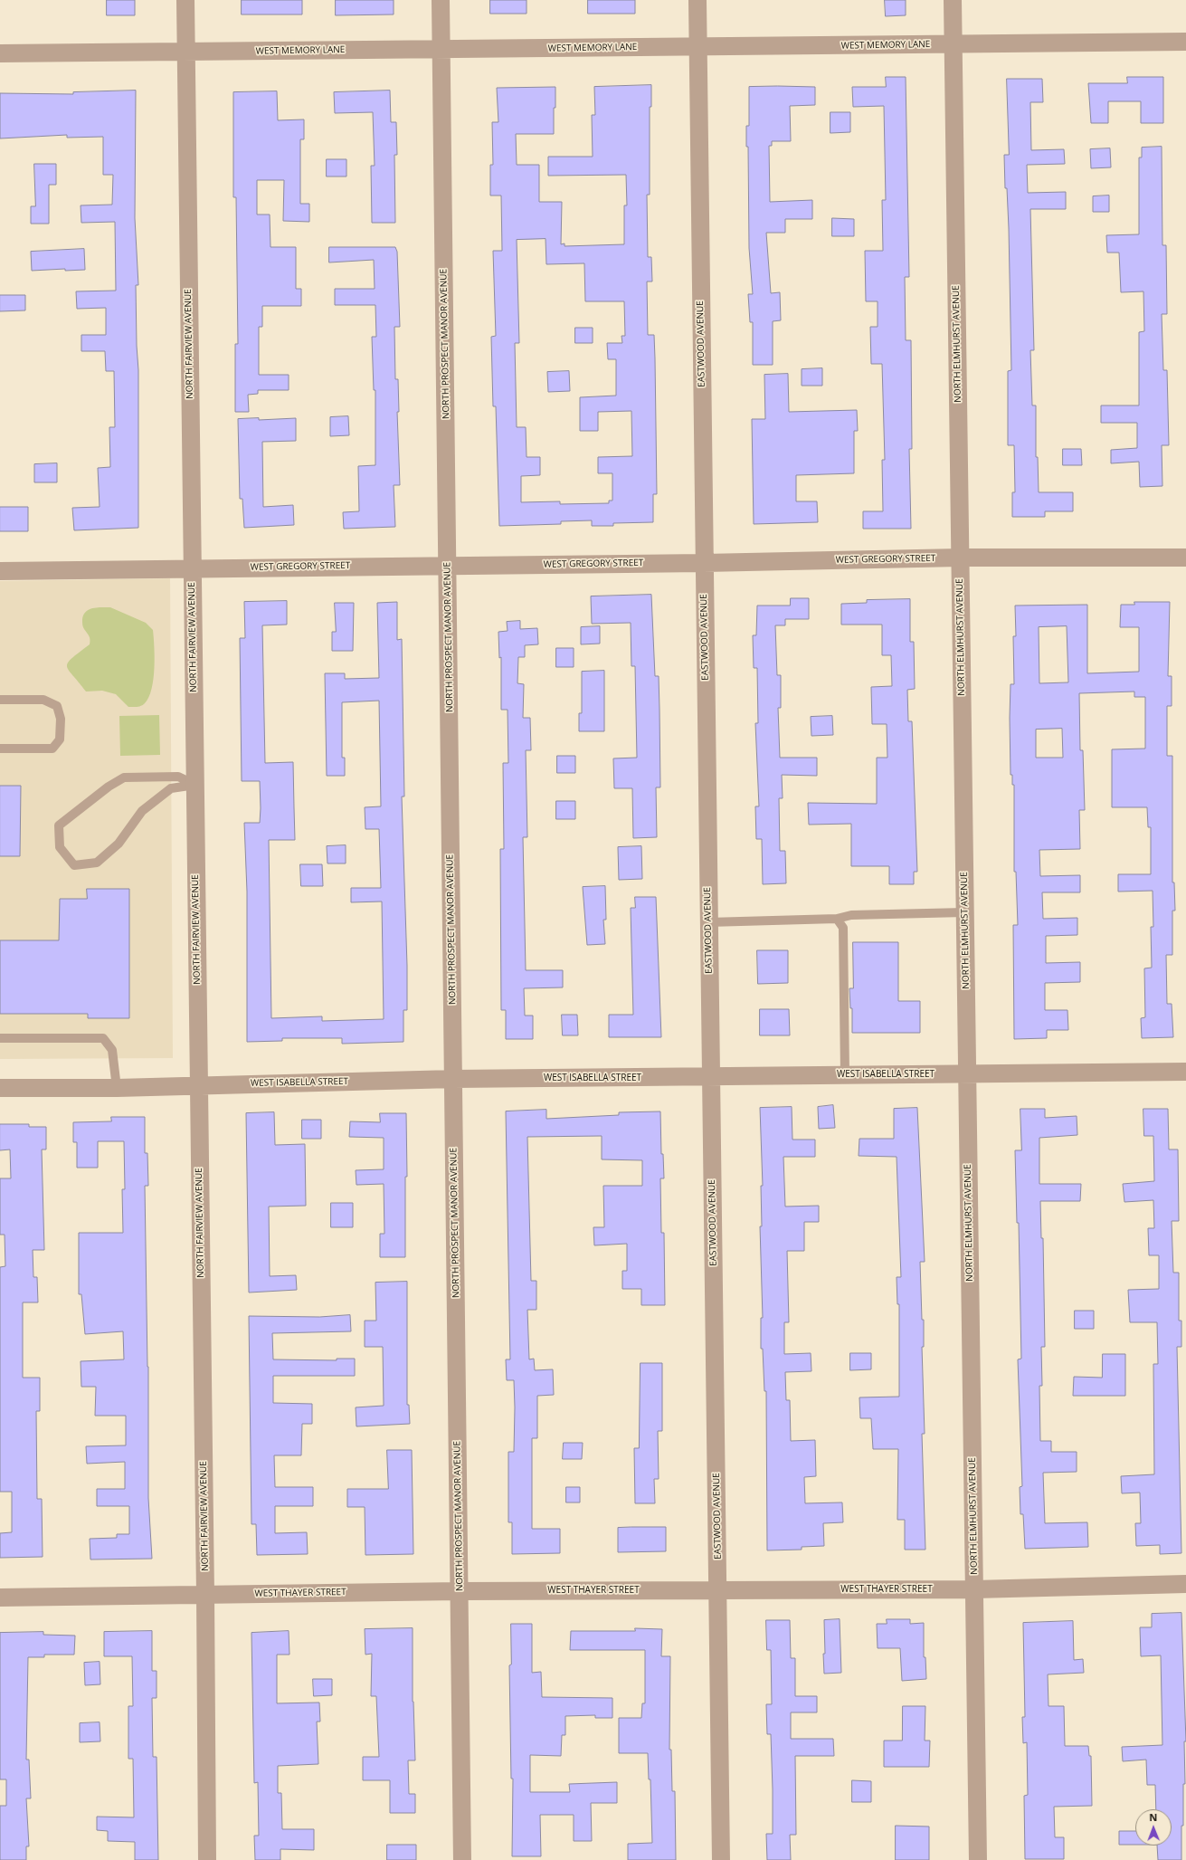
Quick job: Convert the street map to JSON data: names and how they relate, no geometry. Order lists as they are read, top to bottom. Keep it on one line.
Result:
{"streets":{"street":["WEST MEMORY LANE","NORTH FAIRVIEW AVENUE","NORTH PROSPECT MANOR AVENUE","EASTWOOD AVENUE","NORTH ELMHURST AVENUE","WEST GREGORY STREET","WEST ISABELLA STREET","WEST THAYER STREET"]},"crossings":[["WEST MEMORY LANE","NORTH FAIRVIEW AVENUE"],["WEST MEMORY LANE","NORTH PROSPECT MANOR AVENUE"],["WEST MEMORY LANE","EASTWOOD AVENUE"],["WEST MEMORY LANE","NORTH ELMHURST AVENUE"],["NORTH FAIRVIEW AVENUE","WEST GREGORY STREET"],["NORTH FAIRVIEW AVENUE","WEST ISABELLA STREET"],["NORTH FAIRVIEW AVENUE","WEST THAYER STREET"],["NORTH PROSPECT MANOR AVENUE","WEST GREGORY STREET"],["NORTH PROSPECT MANOR AVENUE","WEST ISABELLA STREET"],["NORTH PROSPECT MANOR AVENUE","WEST THAYER STREET"],["EASTWOOD AVENUE","WEST GREGORY STREET"],["EASTWOOD AVENUE","WEST ISABELLA STREET"],["EASTWOOD AVENUE","WEST THAYER STREET"],["NORTH ELMHURST AVENUE","WEST GREGORY STREET"],["NORTH ELMHURST AVENUE","WEST ISABELLA STREET"],["NORTH ELMHURST AVENUE","WEST THAYER STREET"]],"north":"top"}
